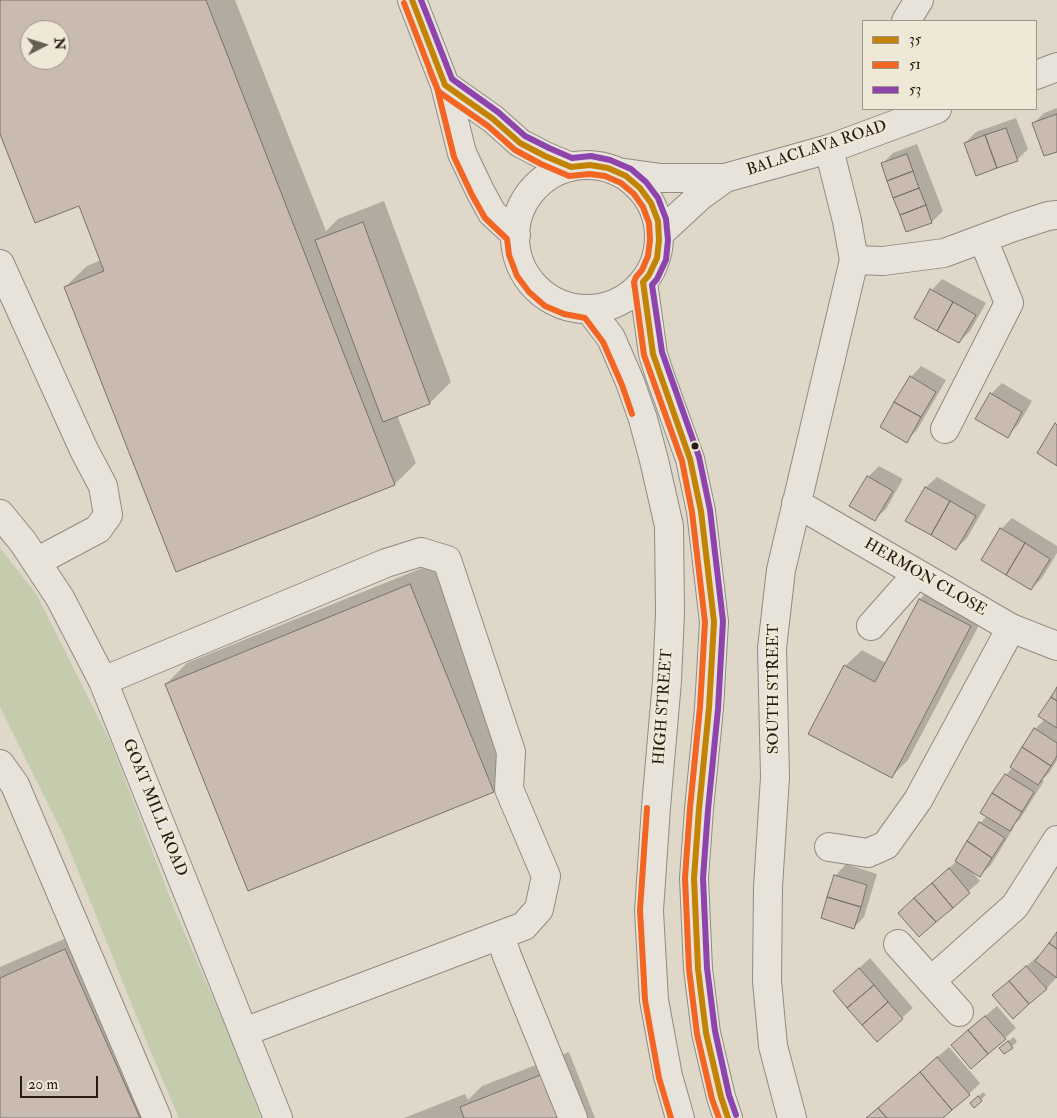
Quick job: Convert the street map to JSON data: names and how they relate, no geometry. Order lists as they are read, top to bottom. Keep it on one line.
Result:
{"streets":{"street":["BALACLAVA ROAD","HERMON CLOSE","SOUTH STREET","HIGH STREET","GOAT MILL ROAD"]},"crossings":[["BALACLAVA ROAD","SOUTH STREET"],["BALACLAVA ROAD","HIGH STREET"],["HERMON CLOSE","SOUTH STREET"]],"lines":["transit line 35","transit line 53","transit line 51"],"legend":["35","51","53"],"scale_bar":"20 m","north":"right"}
